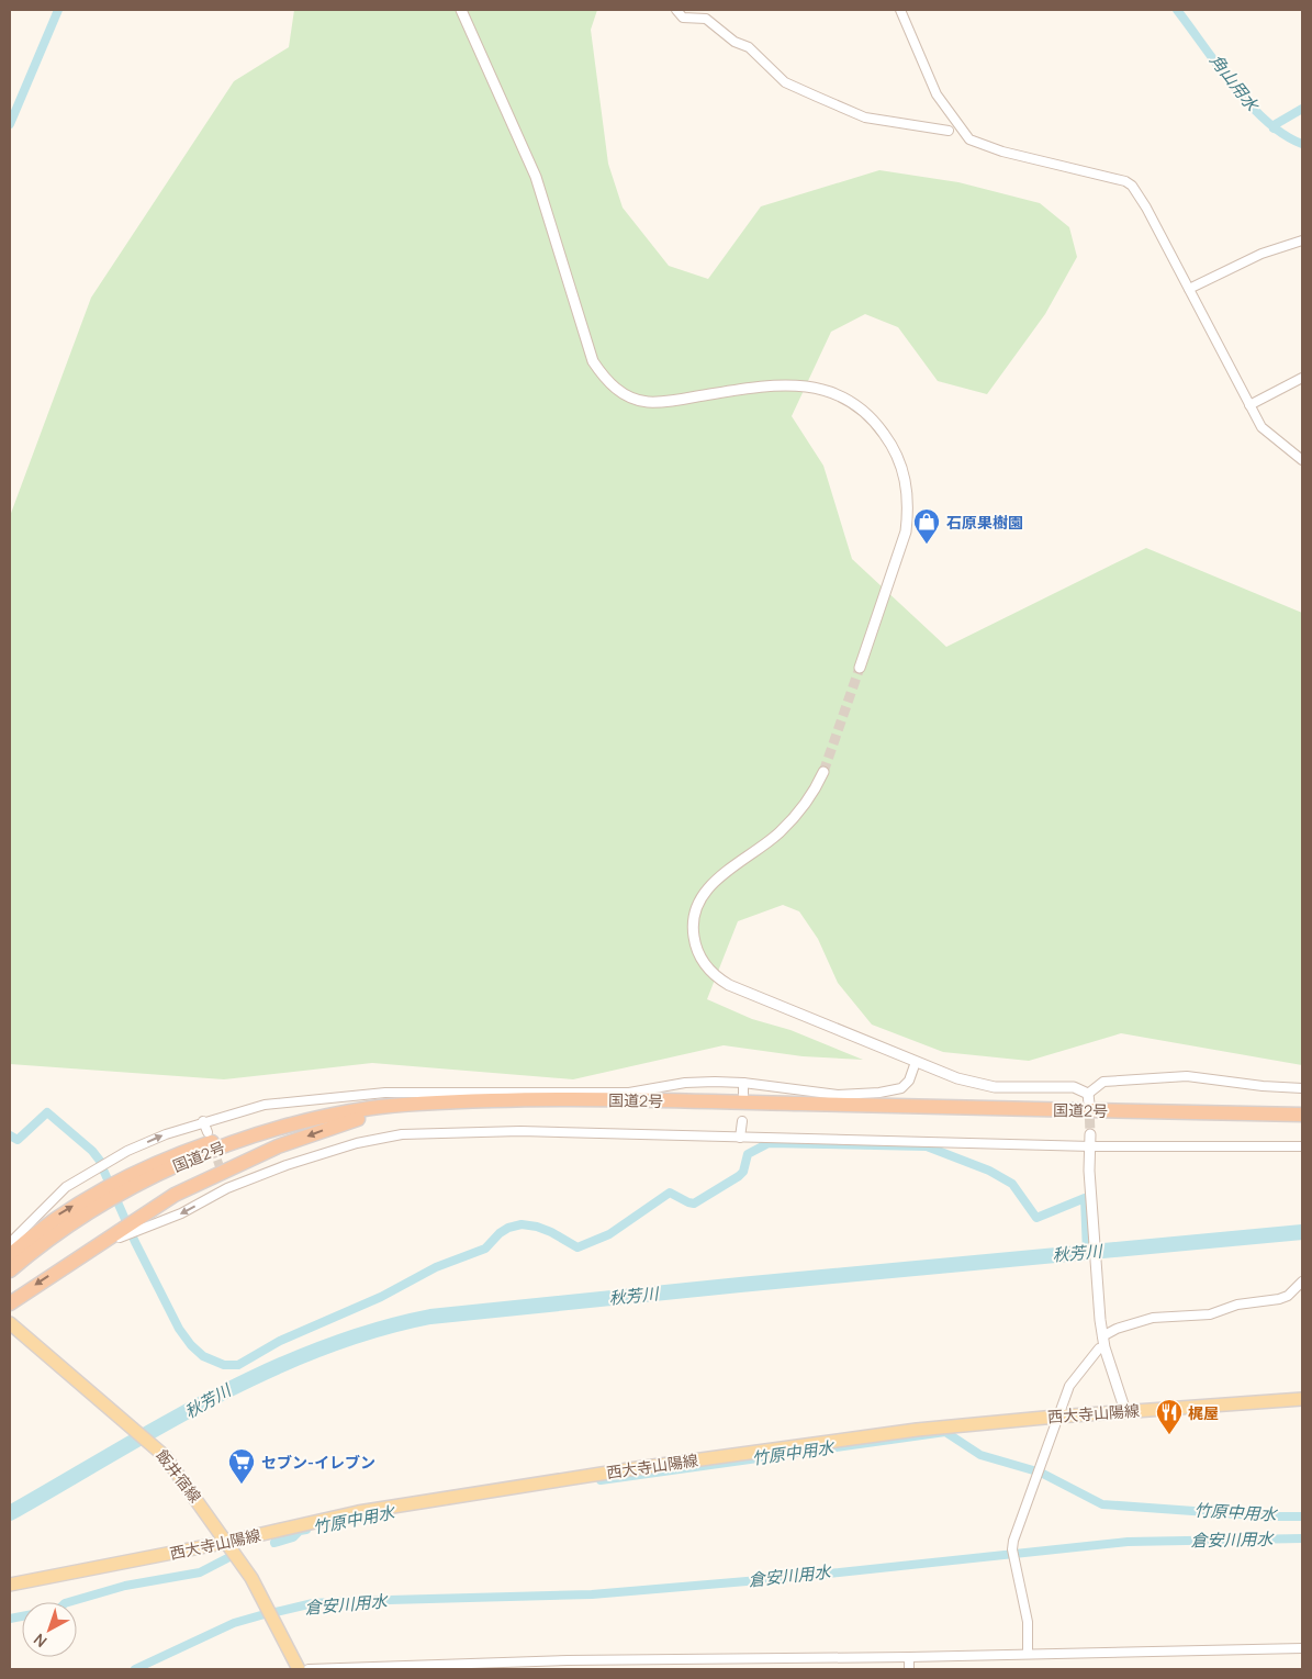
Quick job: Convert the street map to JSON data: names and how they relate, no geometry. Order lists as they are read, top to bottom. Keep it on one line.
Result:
{"streets":{"highway":["国道2号"],"main road":["西大寺山陽線","飯井宿線"]},"crossings":[["西大寺山陽線","飯井宿線"]],"water":["角山用水","秋芳川","竹原中用水","倉安川用水"],"places":{"shop":["石原果樹園"],"restaurant":["梶屋"],"supermarket":["セブン-イレブン"]},"north":"bottom left"}
